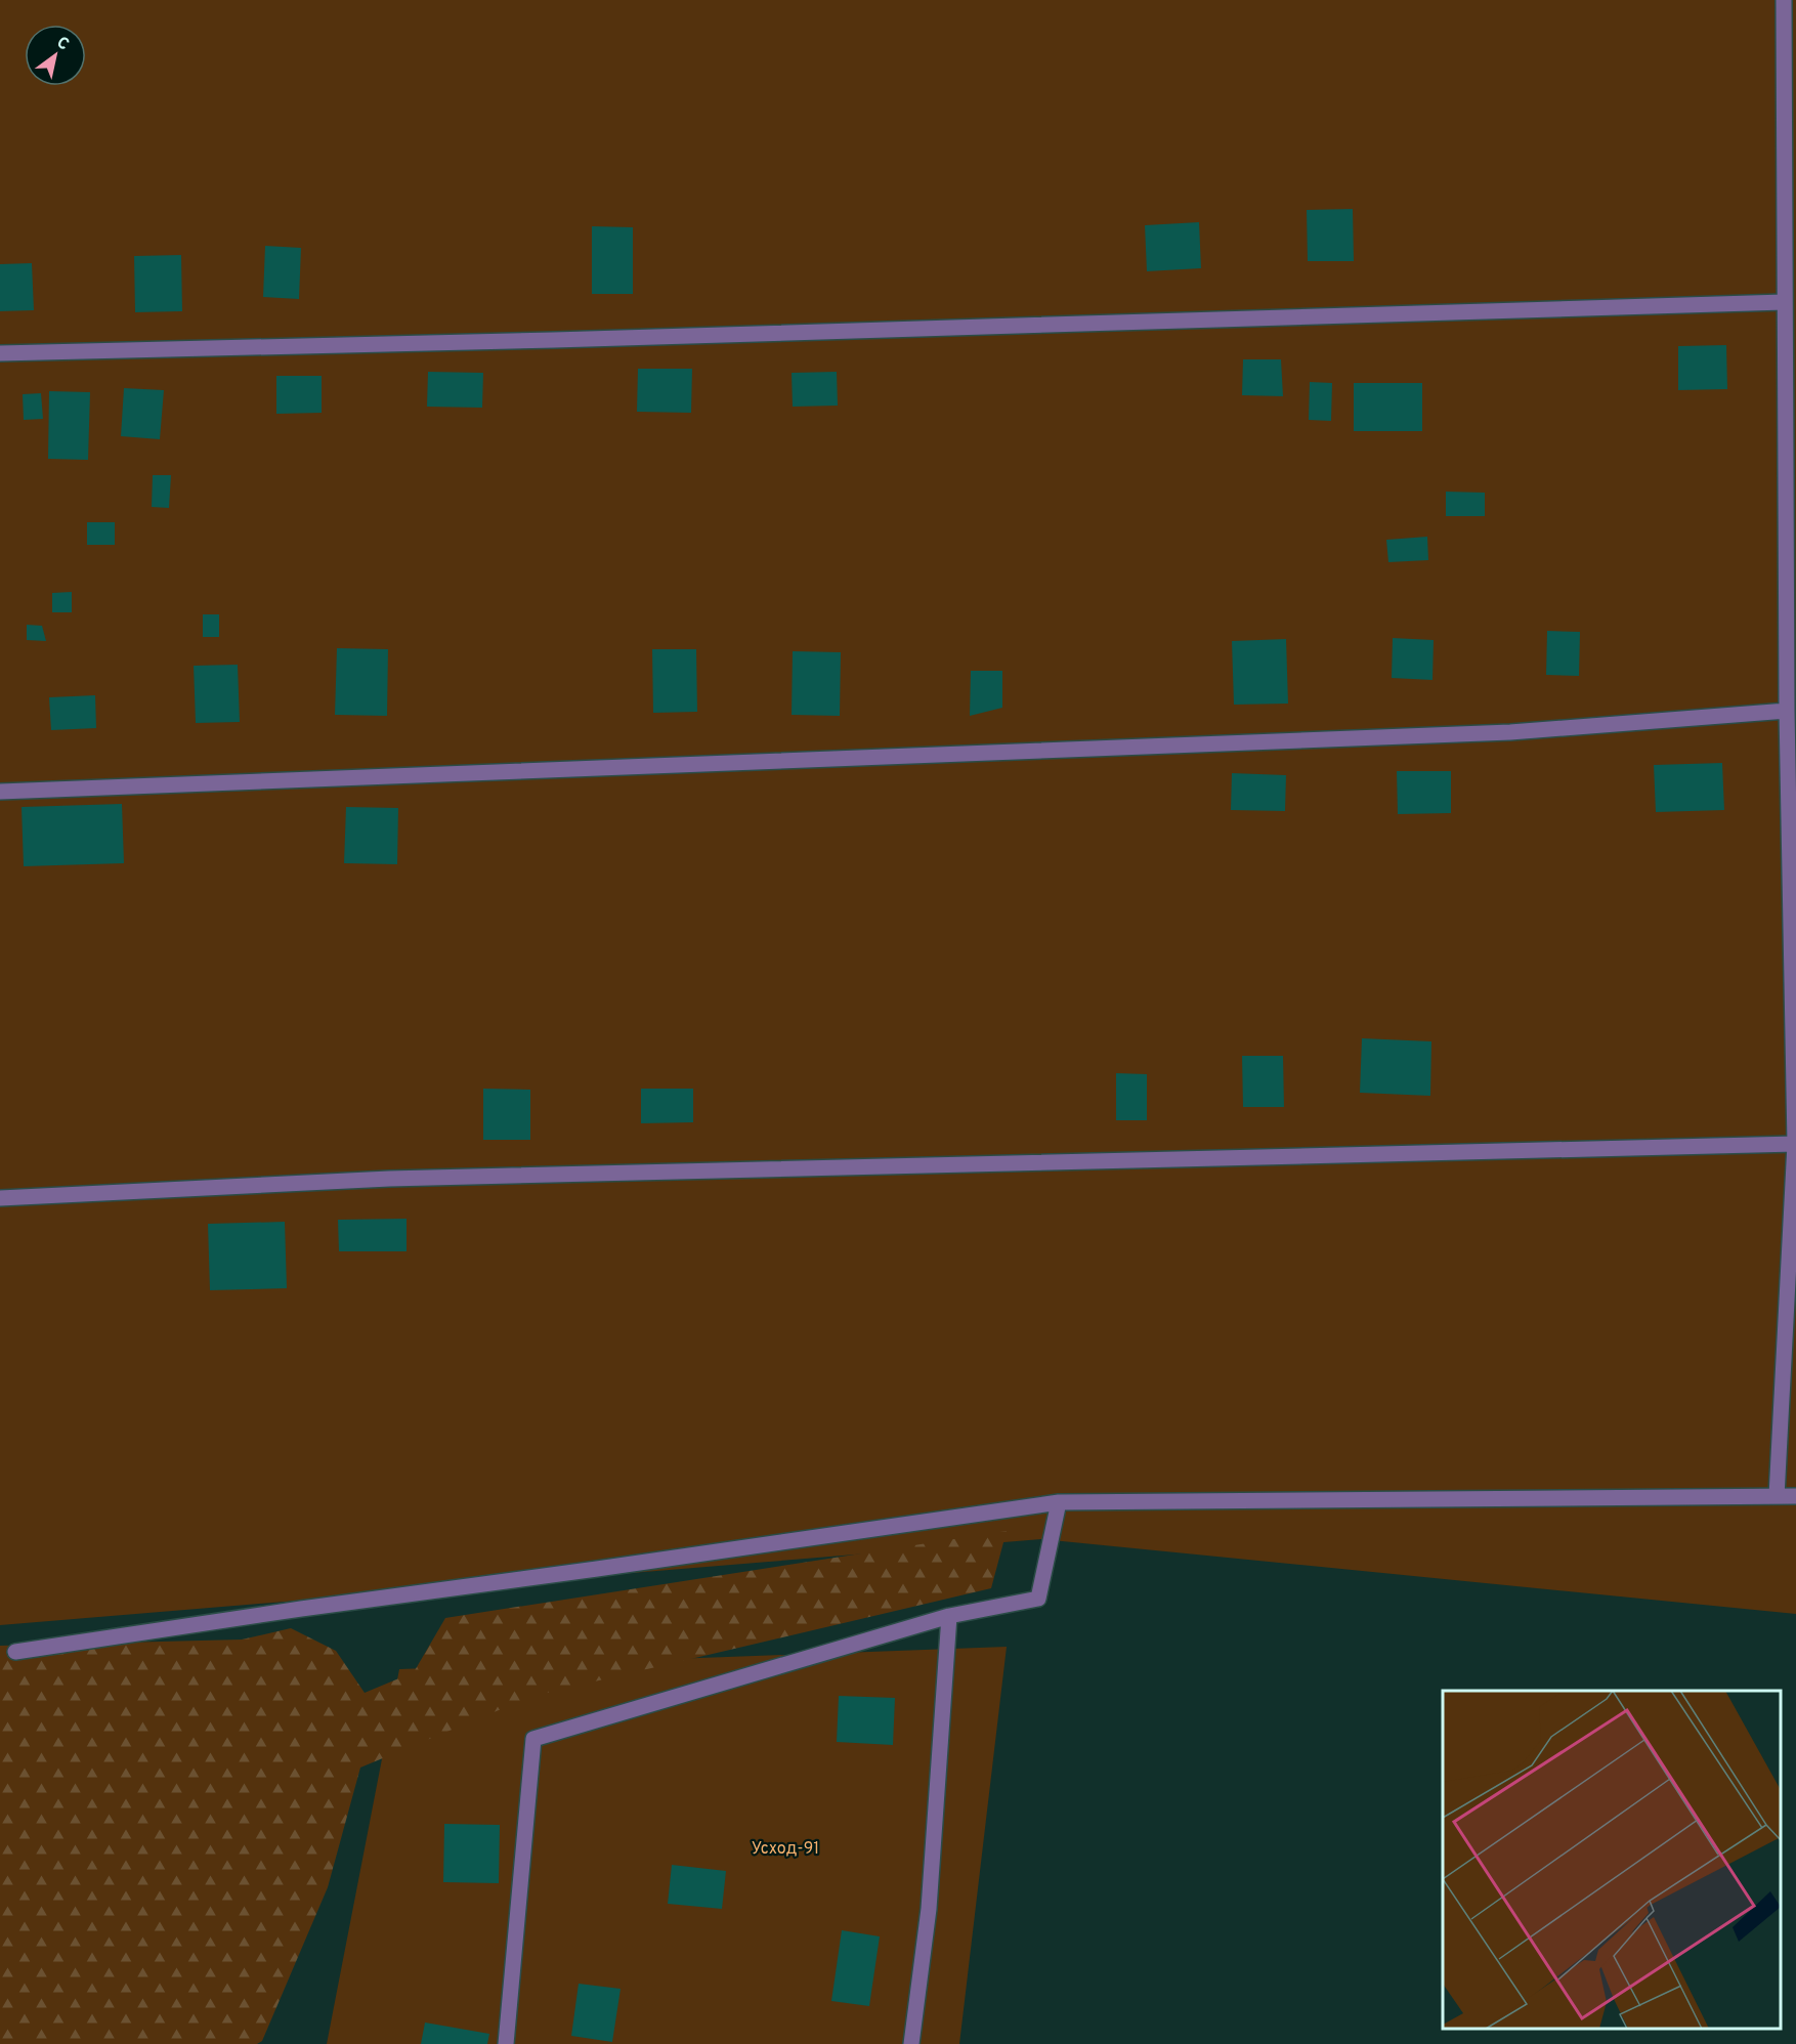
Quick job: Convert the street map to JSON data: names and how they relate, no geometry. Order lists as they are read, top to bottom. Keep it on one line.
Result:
{"parks":["Усход-91"],"north":"top right"}
